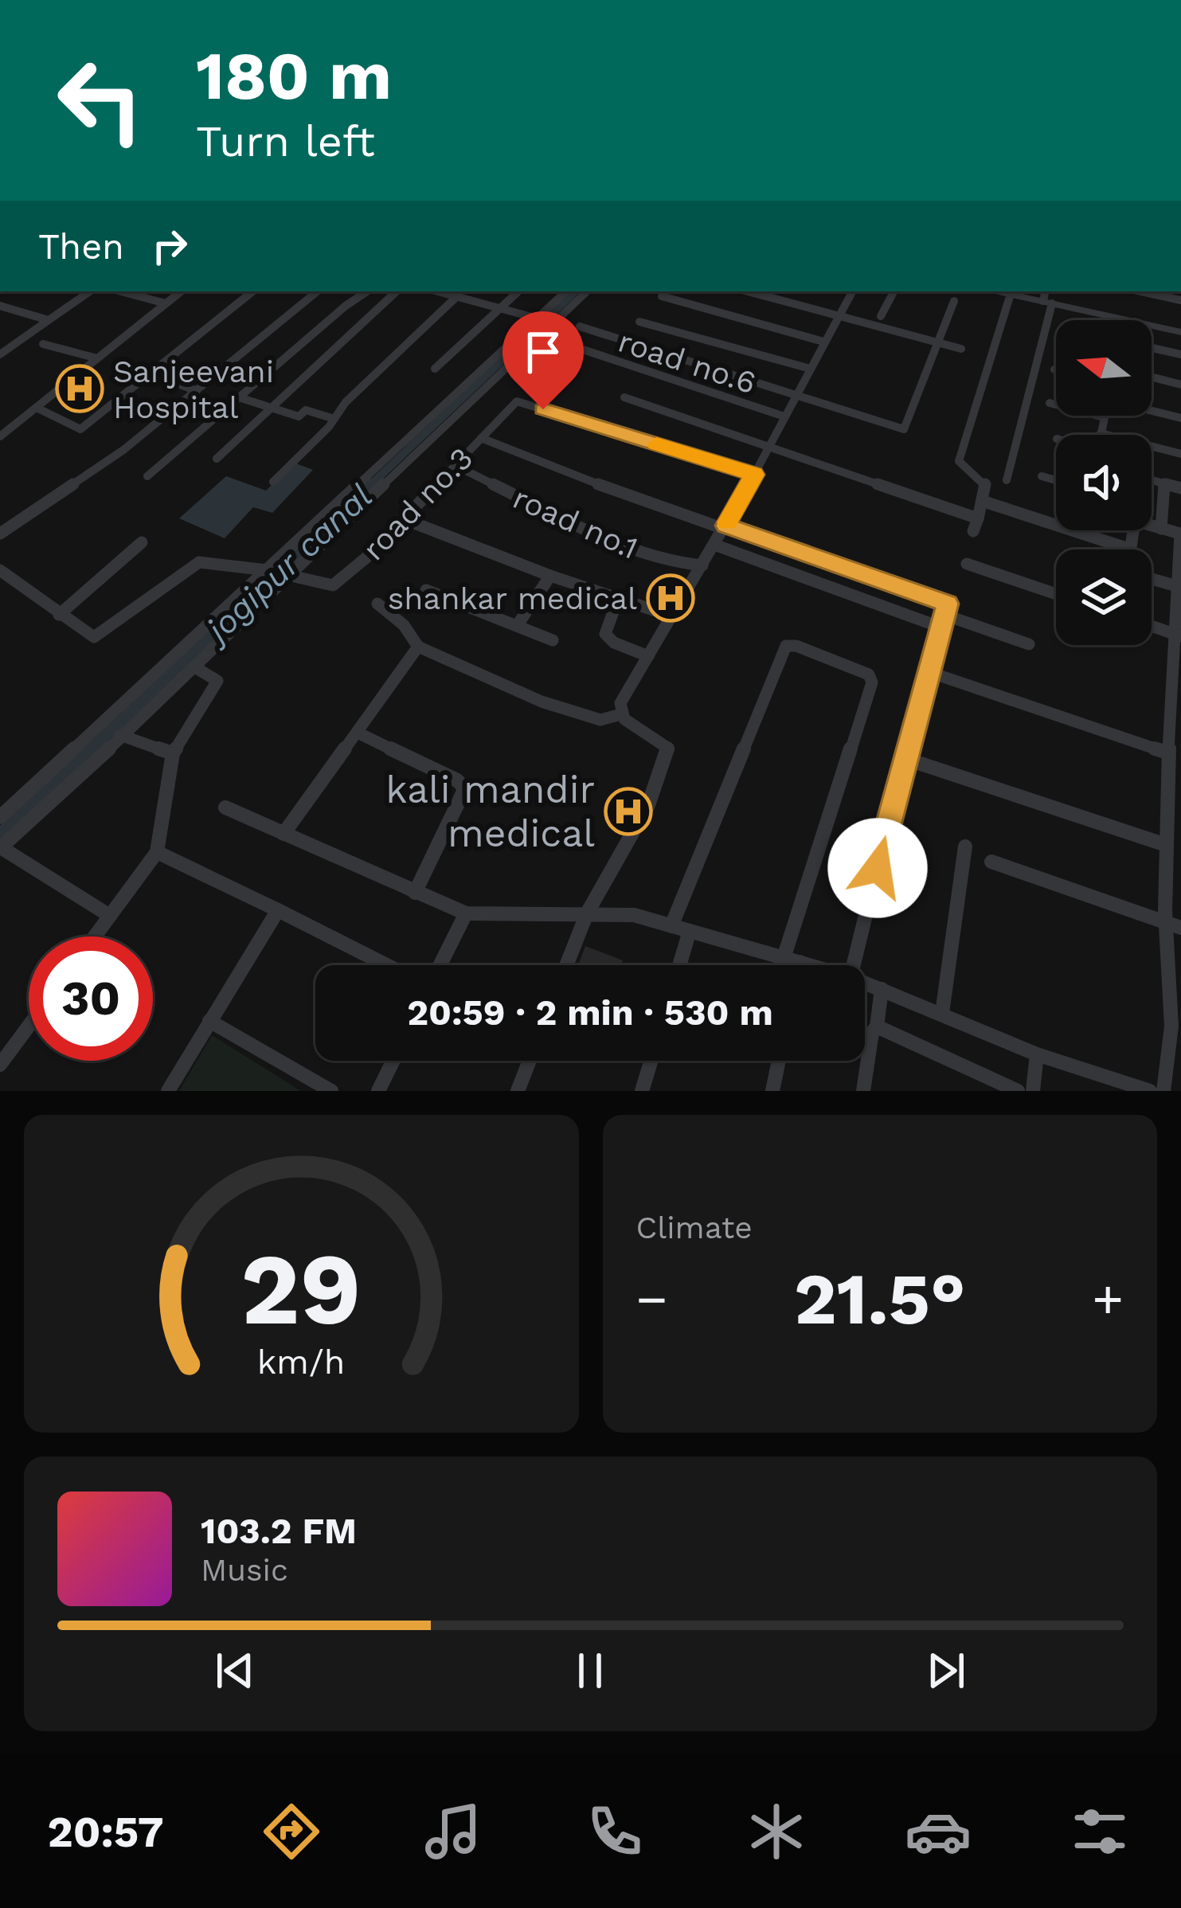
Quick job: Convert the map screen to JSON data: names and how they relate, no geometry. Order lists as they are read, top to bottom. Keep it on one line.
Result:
{"streets":{"street":["road no.6","road no.3","road no.1"]},"crossings":[["road no.3","road no.1"]],"water":["jogipur canal"],"places":{"hospital":["Sanjeevani Hospital","shankar medical","kali mandir medical"]},"north":"left","page":{"turn":["180 m","Turn left"],"then":"Then","limit":"30","trip":"20:59 · 2 min · 530 m","tile":"Climate","heat":["−","21.5°","+"],"song":["103.2 FM","Music"],"tabs":"20:57","gauge":["29","km/h"]}}
